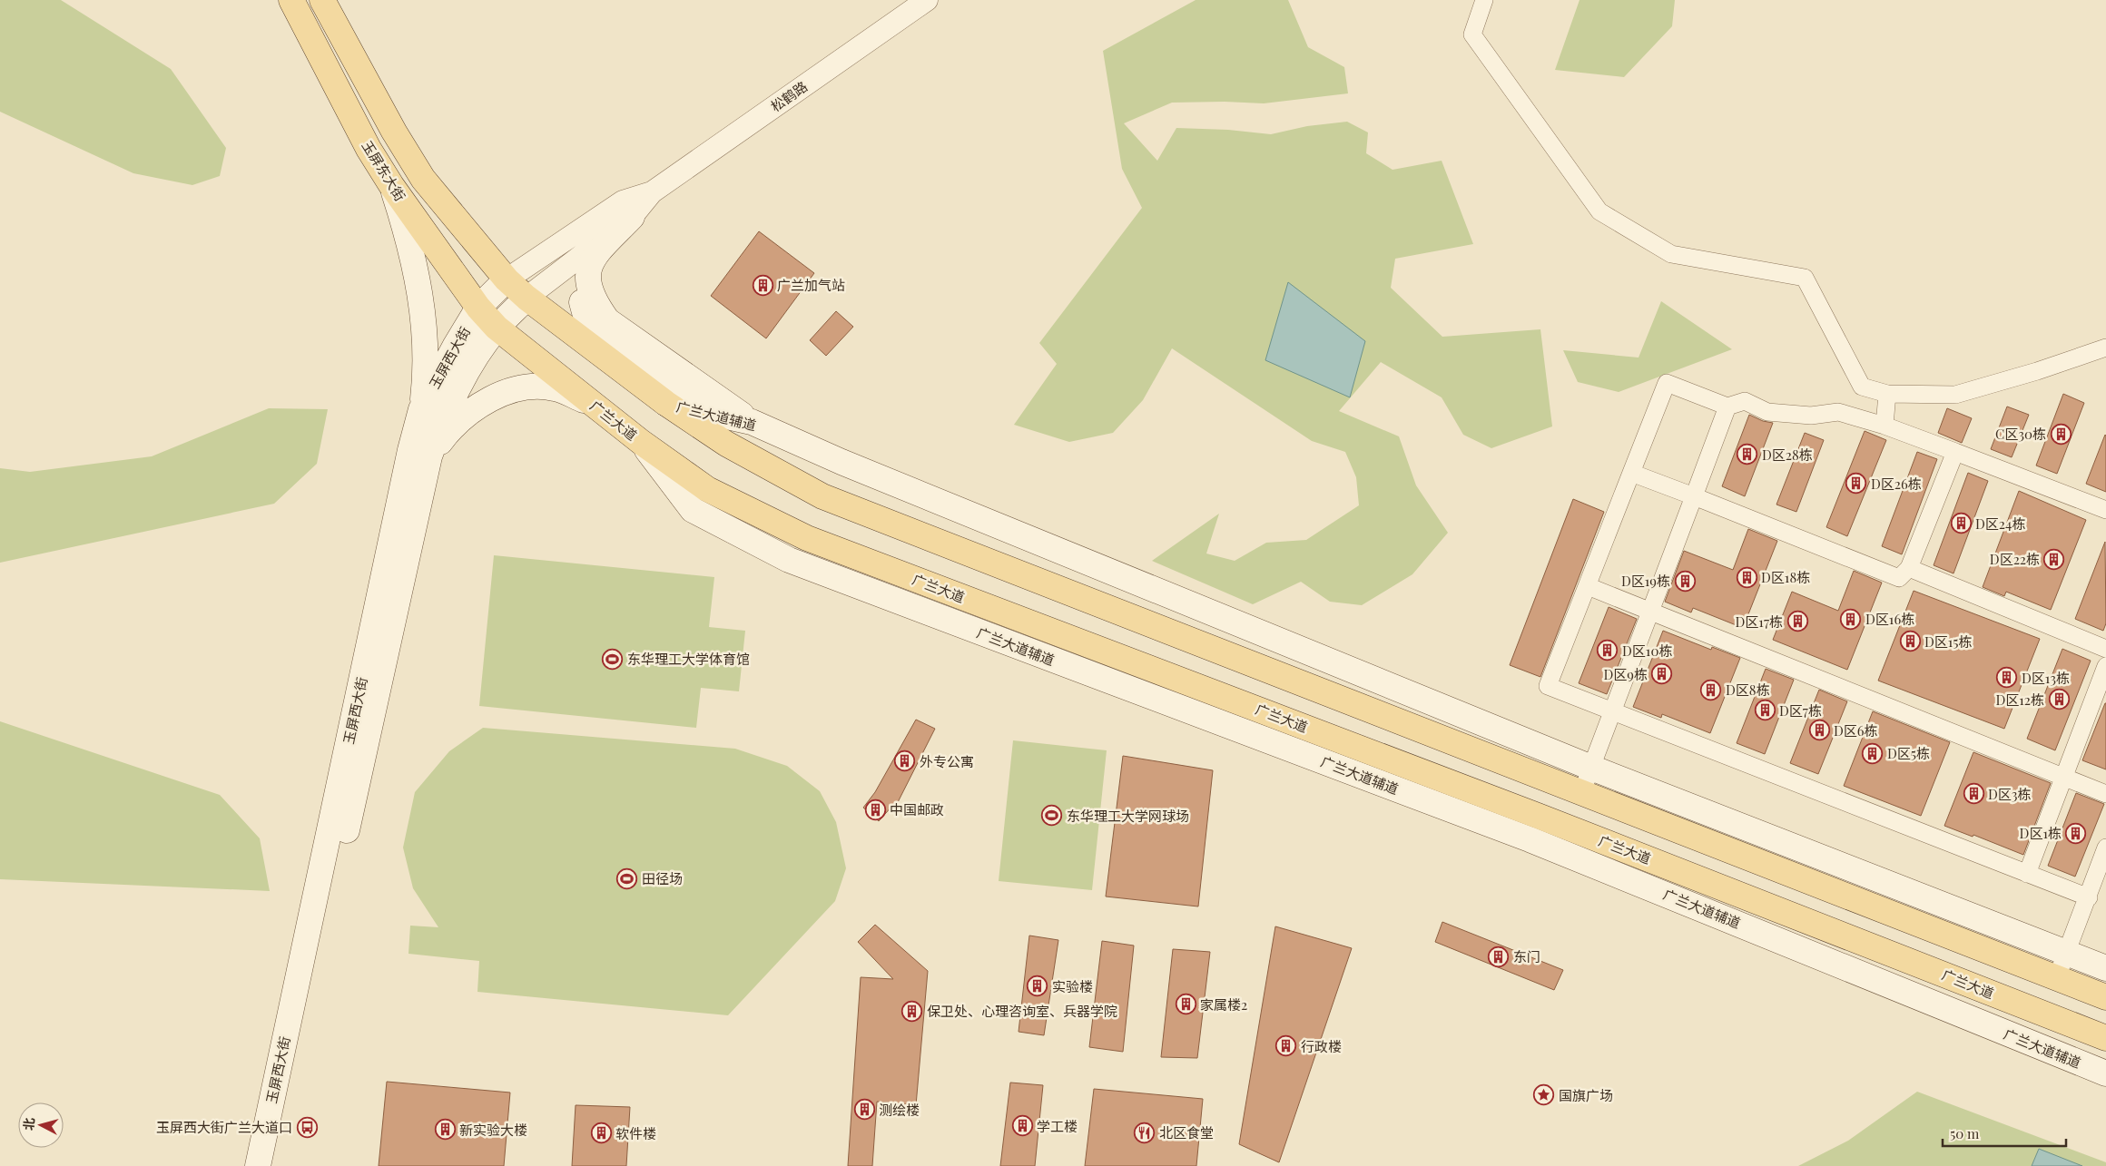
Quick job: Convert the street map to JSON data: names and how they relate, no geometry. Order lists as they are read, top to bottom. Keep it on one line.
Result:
{"streets":{"main road":["玉屏东大街","玉屏西大街","广兰大道辅道","广兰大道"],"street":["松鹤路"]},"crossings":[["松鹤路","玉屏东大街"],["松鹤路","玉屏西大街"],["玉屏东大街","玉屏西大街"],["玉屏东大街","广兰大道"],["玉屏西大街","广兰大道"],["广兰大道辅道","广兰大道"]],"places":{"building":["广兰加气站","C区30栋","D区28栋","D区26栋","D区24栋","D区22栋","D区18栋","D区19栋","D区16栋","D区17栋","D区15栋","D区10栋","D区9栋","D区13栋","D区8栋","D区12栋","D区7栋","D区6栋","D区5栋","外专公寓","D区3栋","中国邮政","D区1栋","东门","实验楼","家属楼2","保卫处、心理咨询室、兵器学院","行政楼","测绘楼","学工楼","新实验大楼","软件楼"],"sports":["东华理工大学体育馆","东华理工大学网球场","田径场"],"place":["国旗广场"],"bus stop":["玉屏西大街广兰大道口"],"restaurant":["北区食堂"]},"scale_bar":"50 m","north":"left"}
